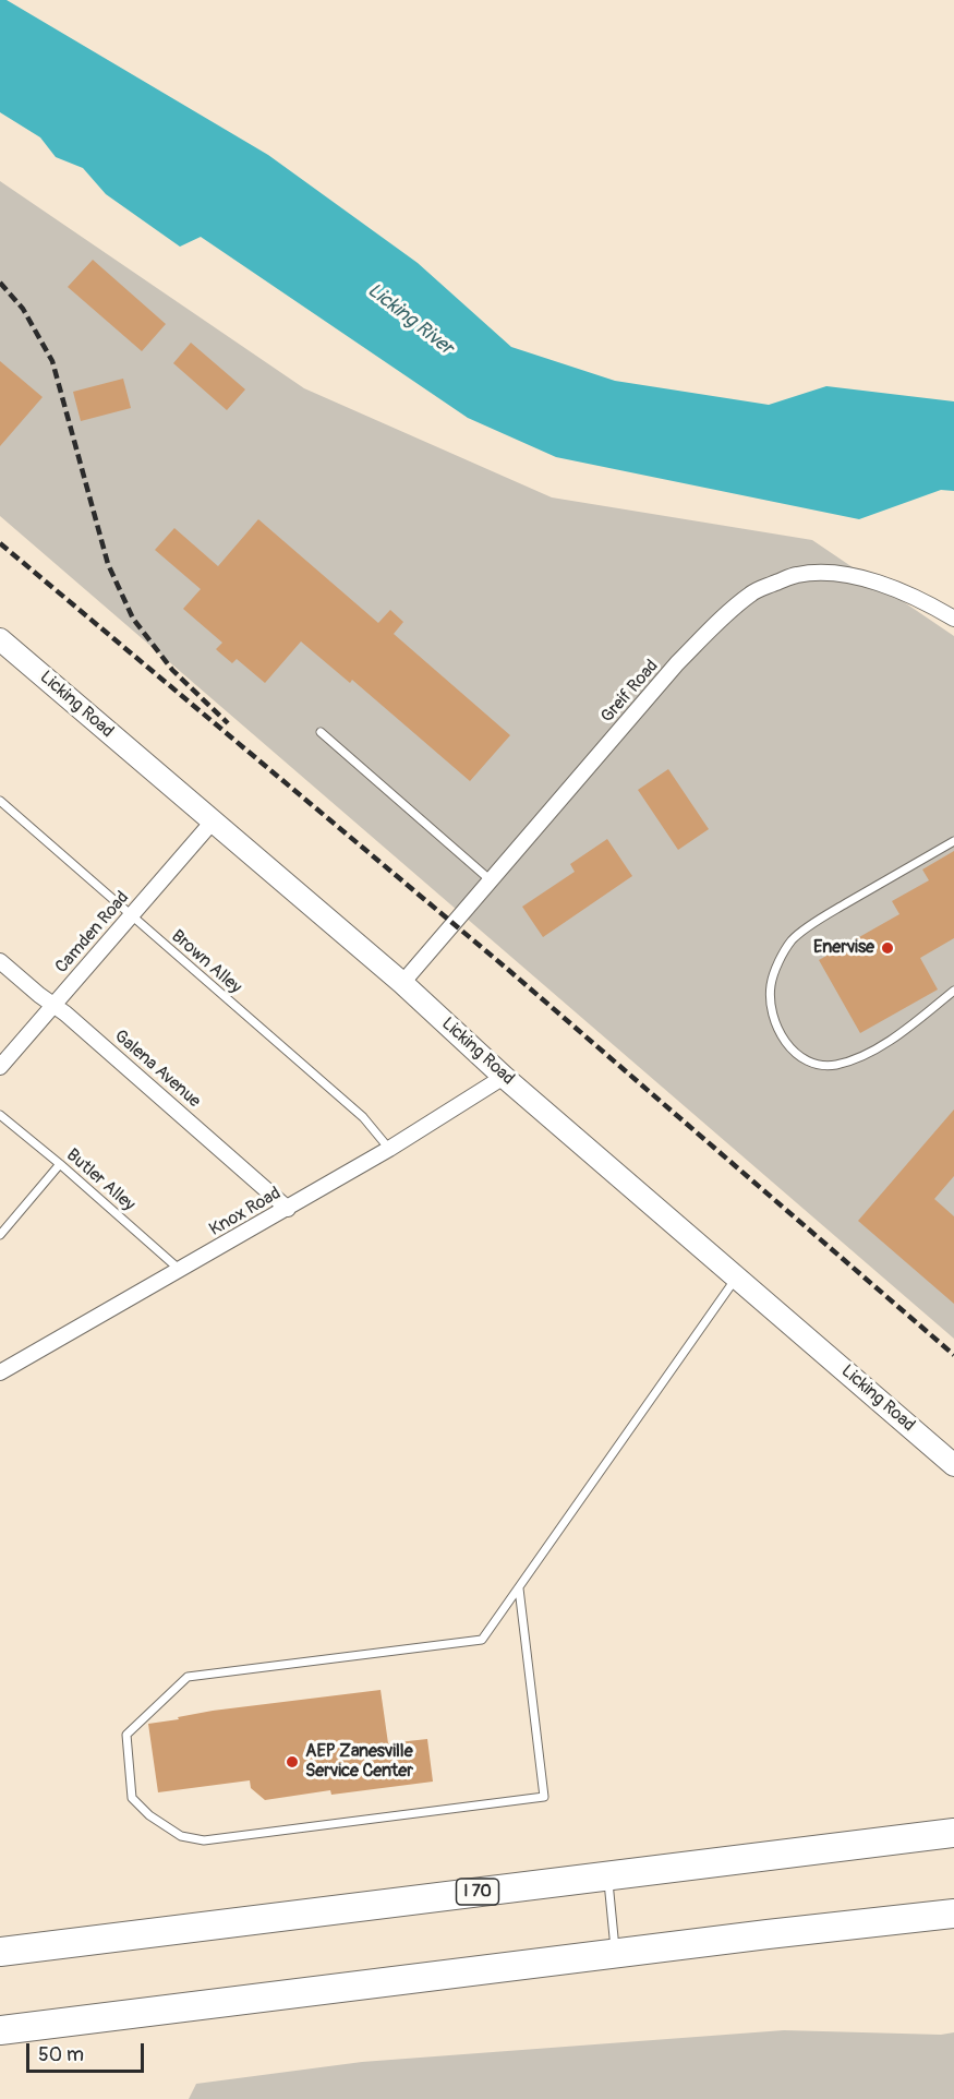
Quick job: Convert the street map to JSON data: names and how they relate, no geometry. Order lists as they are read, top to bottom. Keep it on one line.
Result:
{"streets":{"highway":["I 70"],"street":["Greif Road","Licking Road","Camden Road","Galena Avenue","Knox Road"],"lane":["Brown Alley","Butler Alley"]},"crossings":[["Greif Road","Licking Road"],["Licking Road","Camden Road"],["Licking Road","Knox Road"],["Camden Road","Brown Alley"],["Camden Road","Galena Avenue"],["Brown Alley","Knox Road"],["Galena Avenue","Knox Road"],["Butler Alley","Knox Road"]],"water":["Licking River"],"places":["Enervise","AEP Zanesville Service Center"],"scale_bar":"50 m"}
